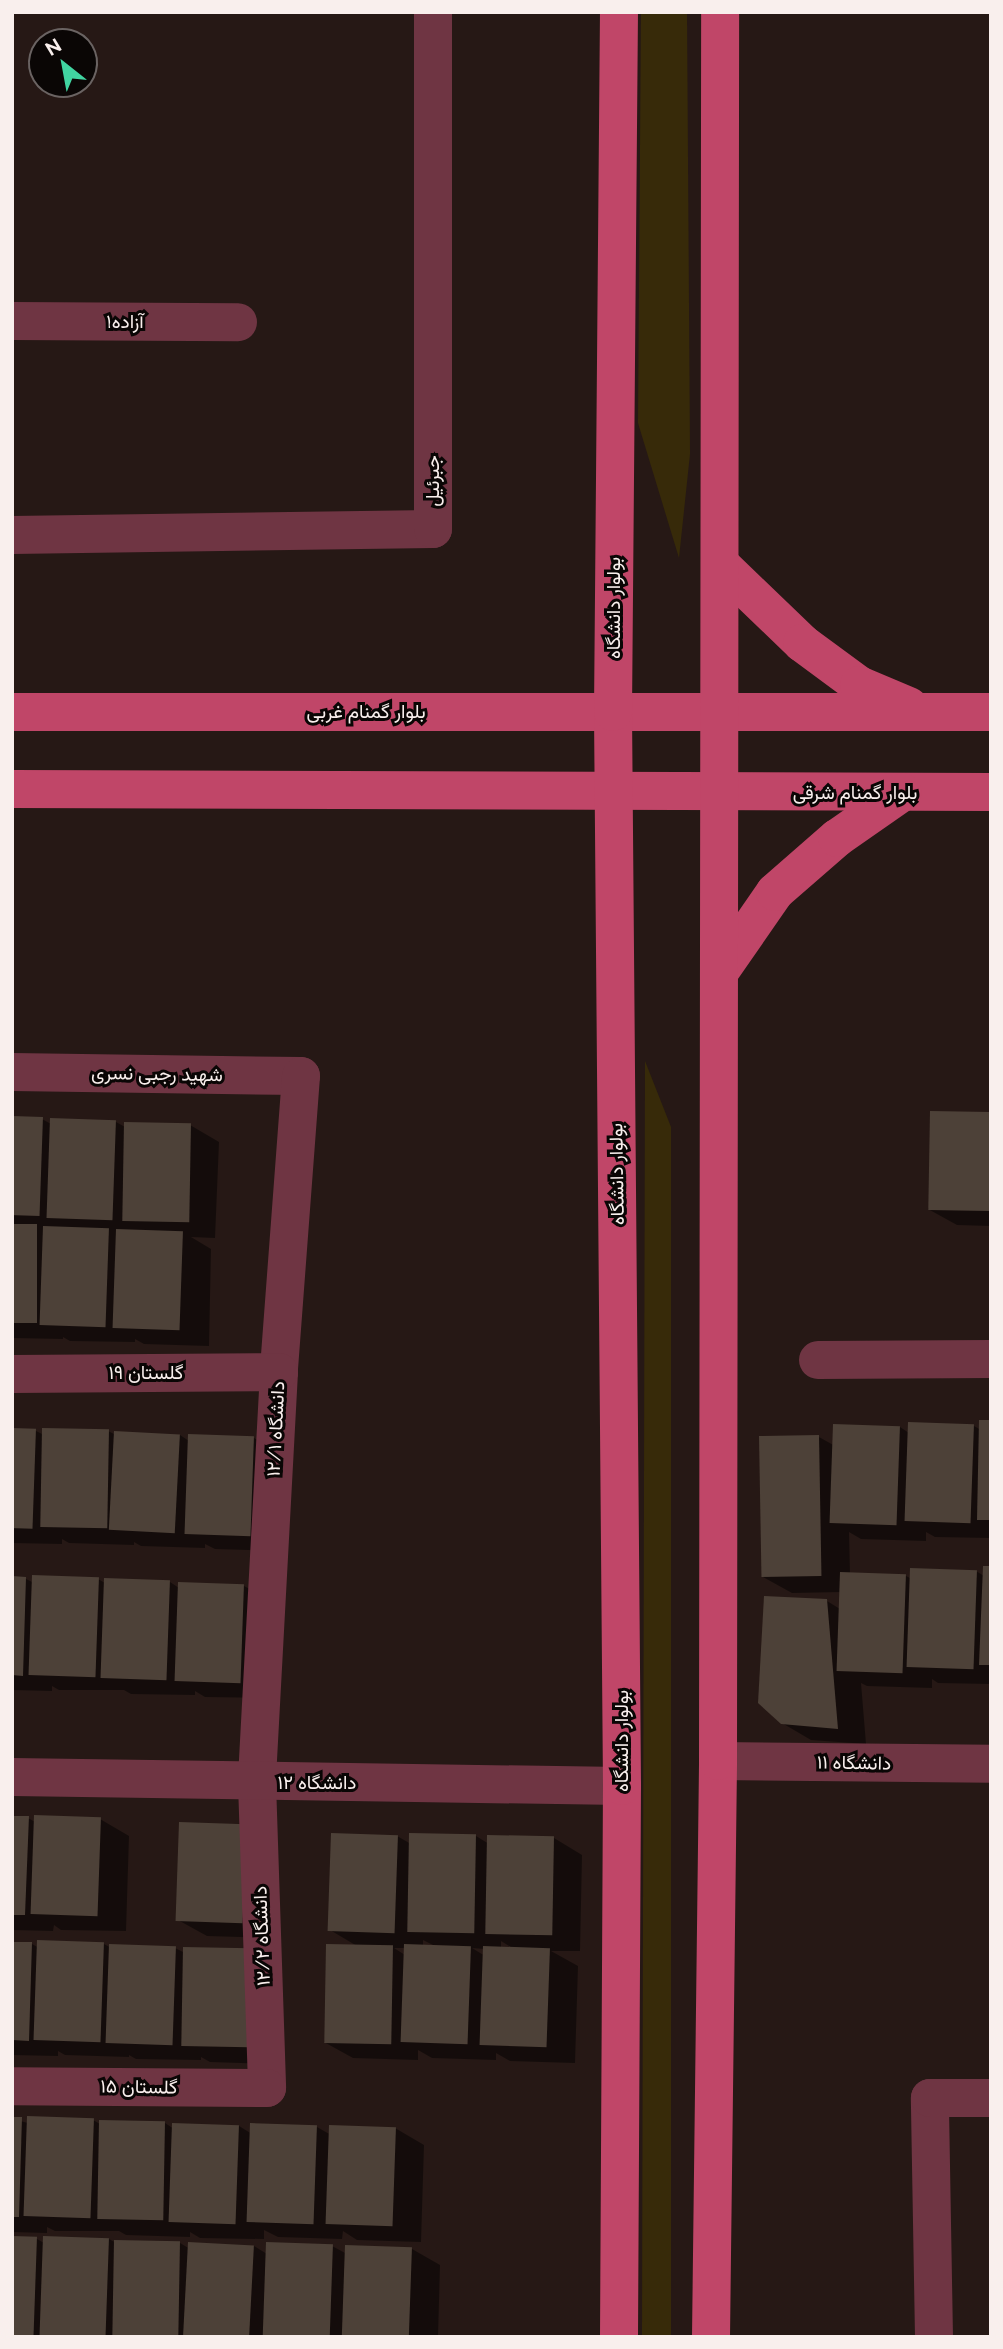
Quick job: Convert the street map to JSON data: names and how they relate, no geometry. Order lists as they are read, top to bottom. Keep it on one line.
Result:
{"streets":{"main road":["بولوار دانشگاه","بلوار گمنام غربی","بلوار گمنام شرقی"],"street":["آزاده۱","جبرئیل","شهید رجبی نسری","گلستان ۱۹","دانشگاه ۱۲/۱","دانشگاه ۱۱","دانشگاه ۱۲","دانشگاه ۱۲/۲","گلستان ۱۵"]},"crossings":[["بولوار دانشگاه","بلوار گمنام غربی"],["بولوار دانشگاه","دانشگاه ۱۲"],["شهید رجبی نسری","دانشگاه ۱۲/۱"],["گلستان ۱۹","دانشگاه ۱۲/۱"],["دانشگاه ۱۲/۱","دانشگاه ۱۲"],["دانشگاه ۱۲/۱","دانشگاه ۱۲/۲"],["دانشگاه ۱۲","دانشگاه ۱۲/۲"],["دانشگاه ۱۲/۲","گلستان ۱۵"]],"north":"top left"}
